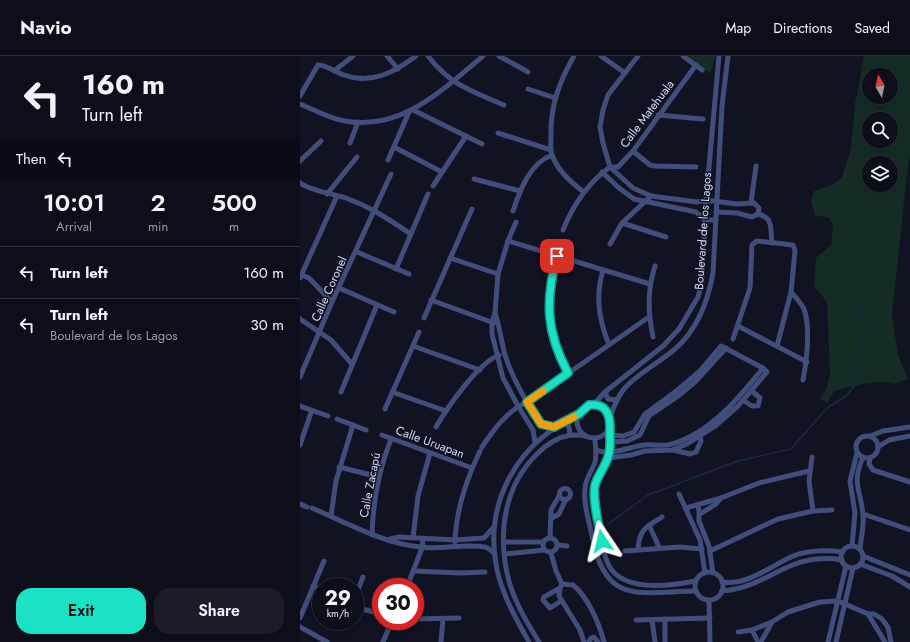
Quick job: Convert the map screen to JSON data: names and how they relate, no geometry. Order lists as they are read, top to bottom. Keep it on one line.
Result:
{"streets":{"street":["Calle Matehuala","Boulevard de los Lagos","Calle Coronel","Calle Uruapan","Calle Zacapú"]},"crossings":[["Calle Uruapan","Calle Zacapú"]],"north":"top","page":{"header":"Navio","nav":["Map","Directions","Saved"],"turn":["160 m","Turn left"],"then":"Then","eta":["10:01","Arrival","2","min","500","m"],"list":[{"name":"Turn left","value":"160 m"},{"name":"Turn left","note":"Boulevard de los Lagos","value":"30 m"}],"speed":"29 km/h","limit":"30","buttons":["Exit","Share"]}}
